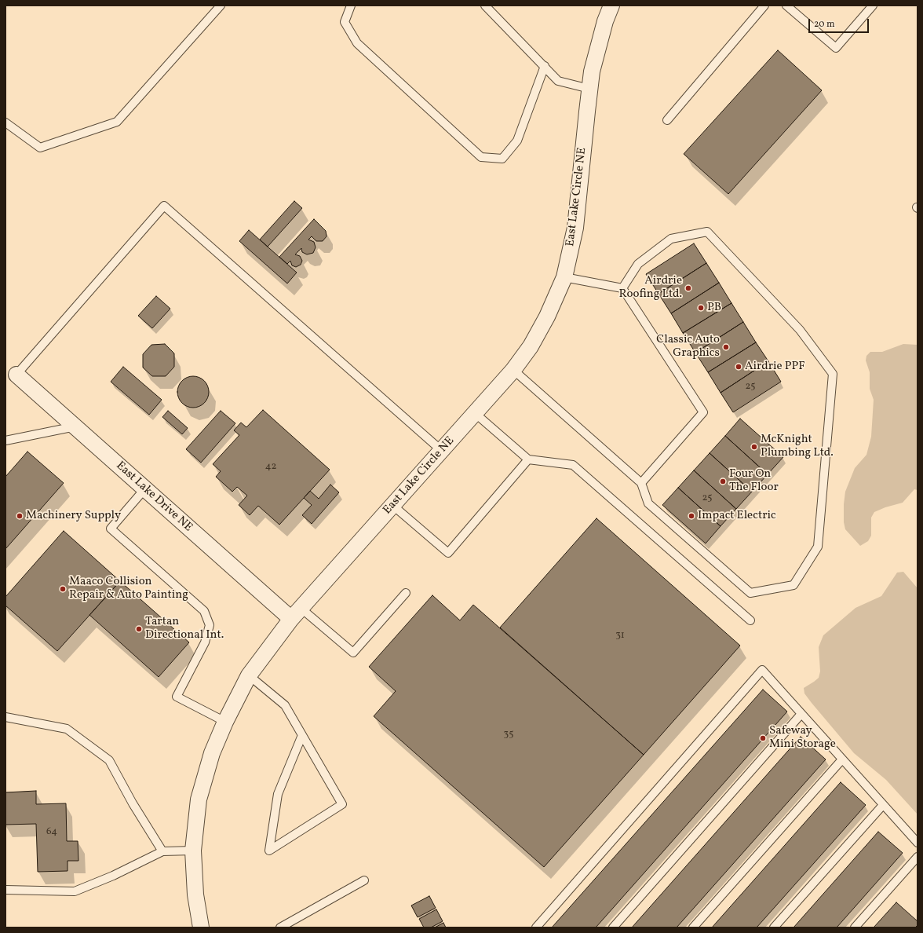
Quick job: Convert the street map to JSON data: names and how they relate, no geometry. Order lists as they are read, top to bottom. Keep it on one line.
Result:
{"streets":{"street":["East Lake Circle NE","East Lake Drive NE"]},"crossings":[["East Lake Circle NE","East Lake Drive NE"]],"places":["Airdrie Roofing Ltd.","PB","Classic Auto Graphics","Airdrie PPF","McKnight Plumbing Ltd.","Four On The Floor","Machinery Supply","Impact Electric","Maaco Collision Repair & Auto Painting","Tartan Directional Int.","Safeway Mini Storage"],"house_numbers":["25","42","25","31","35","64"],"scale_bar":"20 m"}
